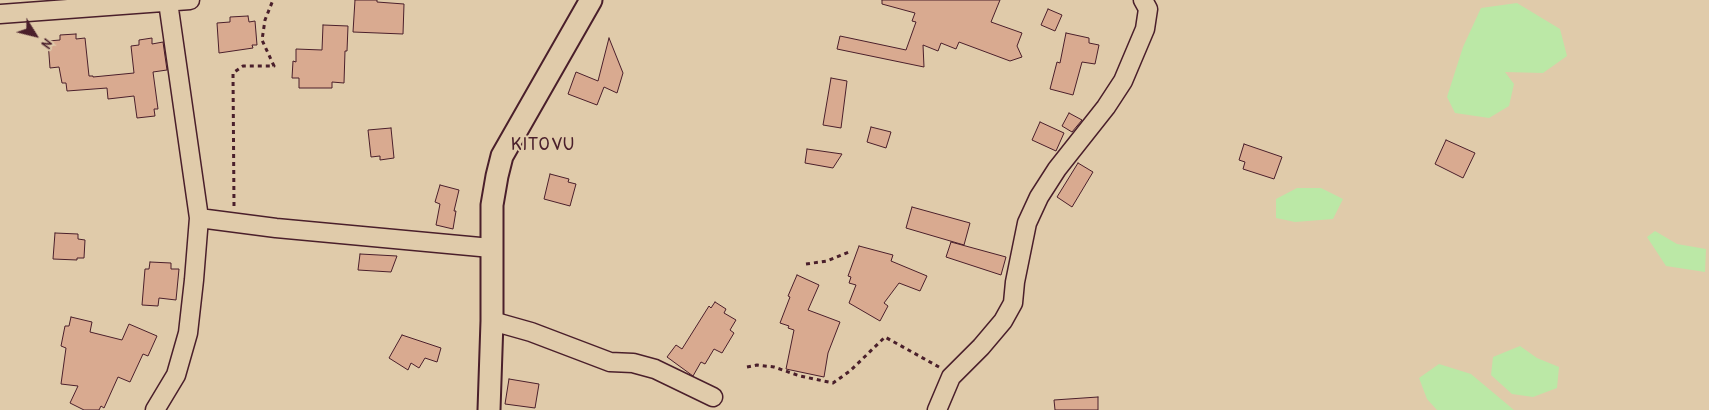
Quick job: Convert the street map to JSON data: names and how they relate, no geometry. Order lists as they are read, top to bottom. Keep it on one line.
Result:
{"districts":["KITOVU"],"north":"bottom right"}
